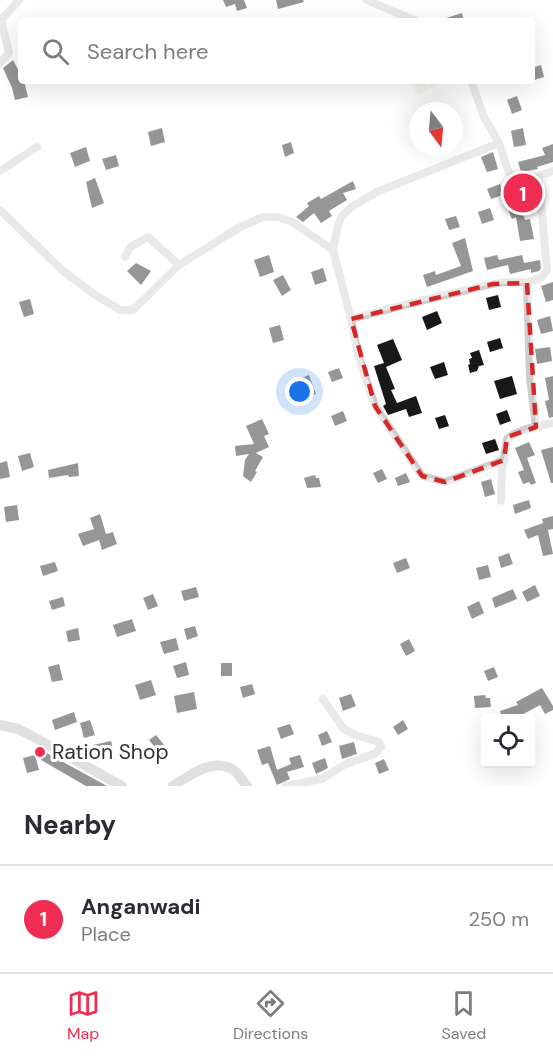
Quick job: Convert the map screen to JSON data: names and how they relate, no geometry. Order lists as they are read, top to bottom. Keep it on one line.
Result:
{"places":["Ration Shop"],"north":"bottom","page":{"search":"Search here","pins":"1","heading":"Nearby","list":[{"mark":"1","name":"Anganwadi","note":"Place","value":"250 m"}],"nav":["Map","Directions","Saved"]}}
